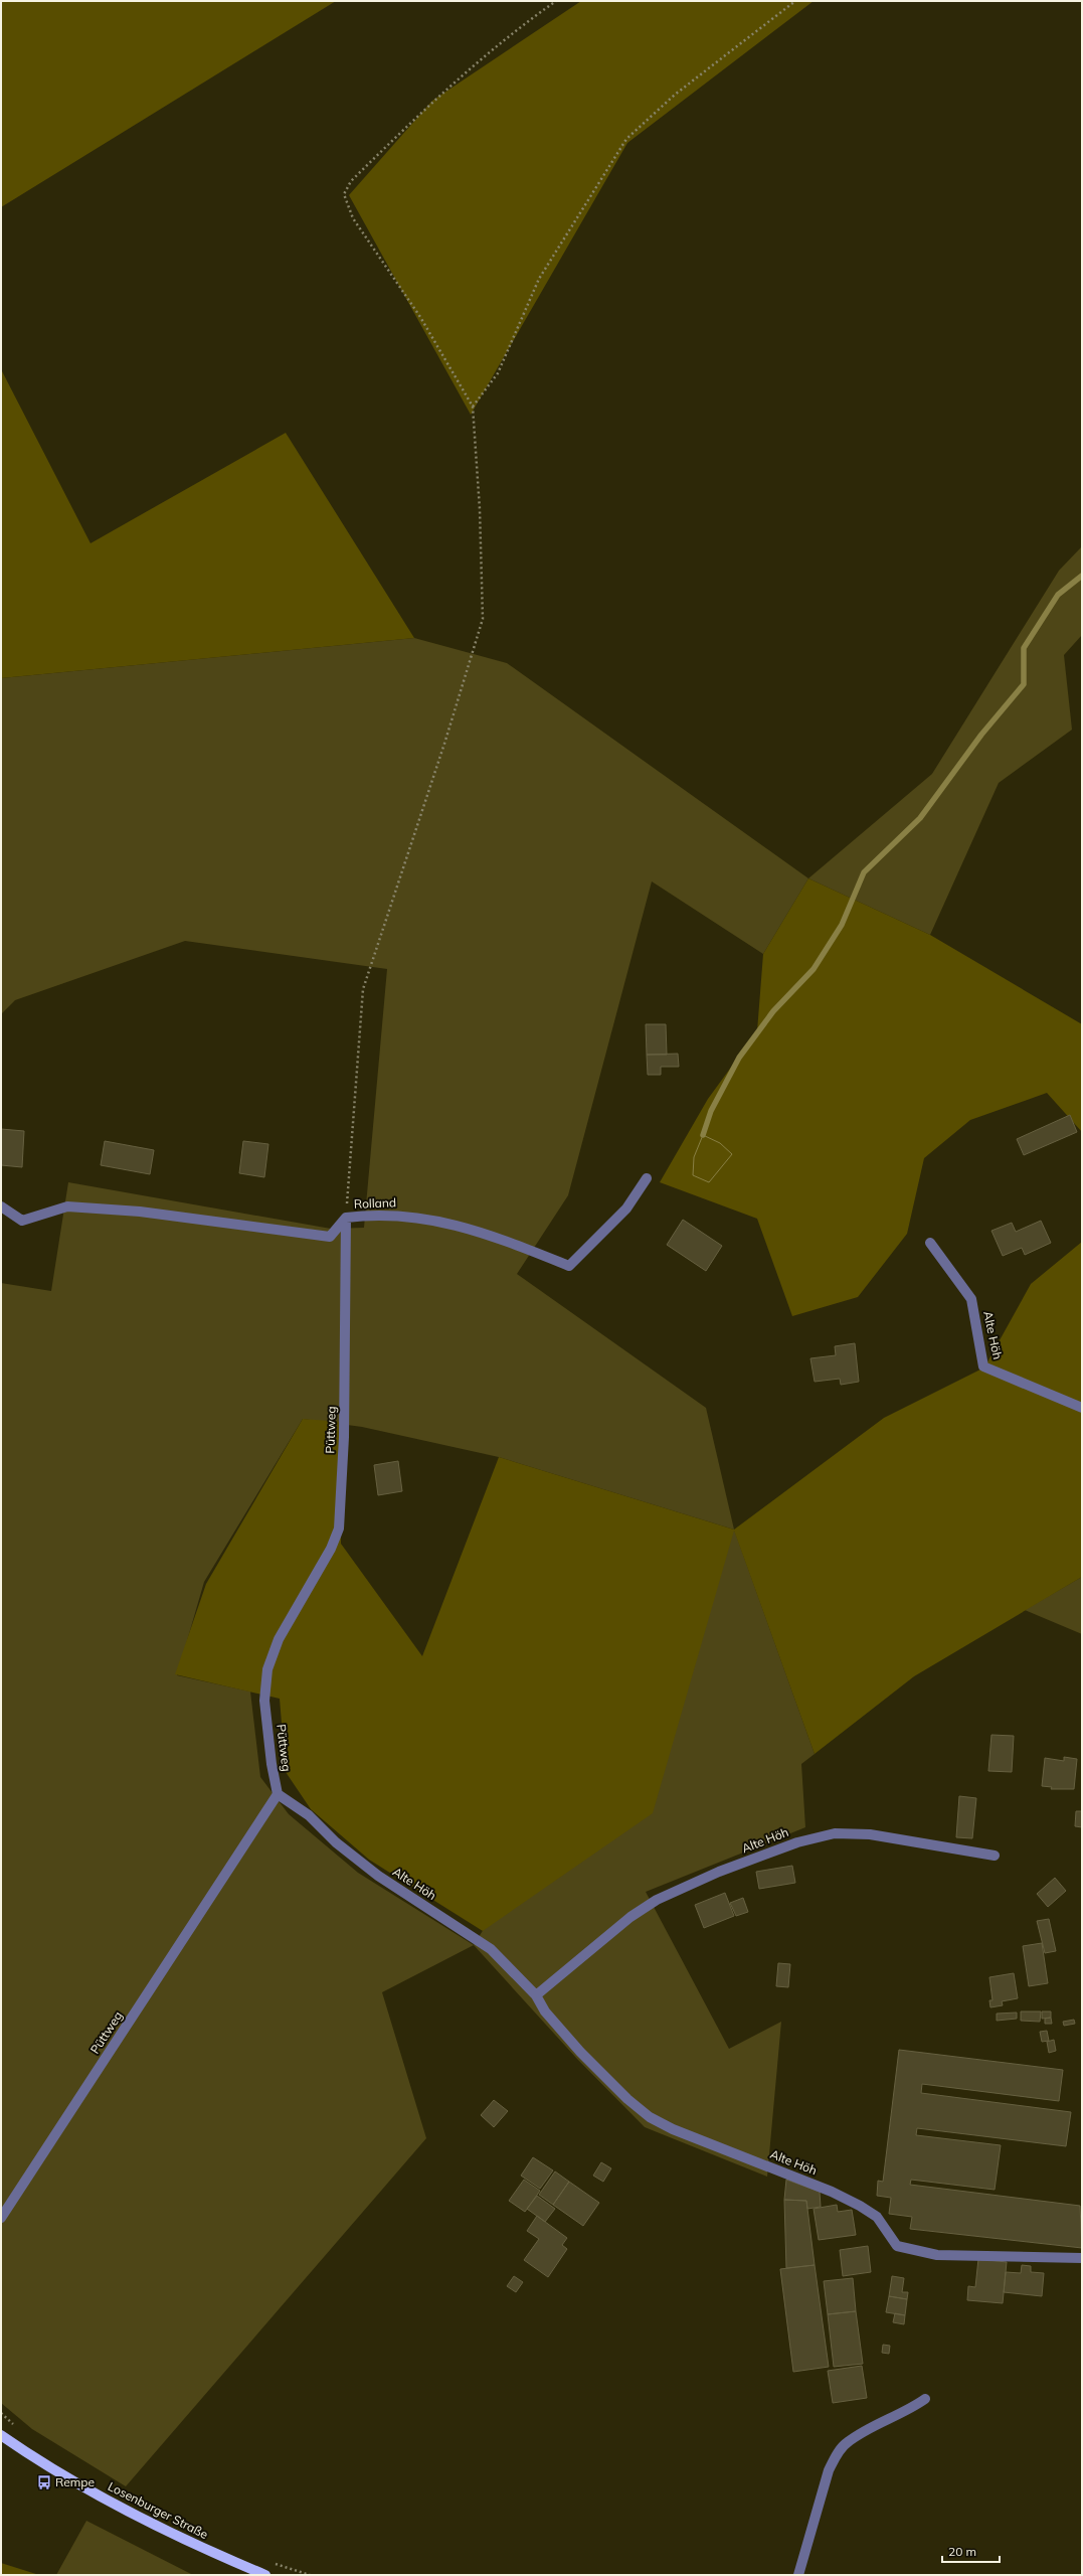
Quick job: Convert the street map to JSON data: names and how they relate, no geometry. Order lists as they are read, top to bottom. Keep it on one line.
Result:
{"streets":{"main road":["Losenburger Straße"],"lane":["Rolland","Alte Höh","Püttweg"]},"crossings":[["Rolland","Püttweg"],["Alte Höh","Püttweg"]],"places":{"bus stop":["Rempe"]},"scale_bar":"20 m"}
